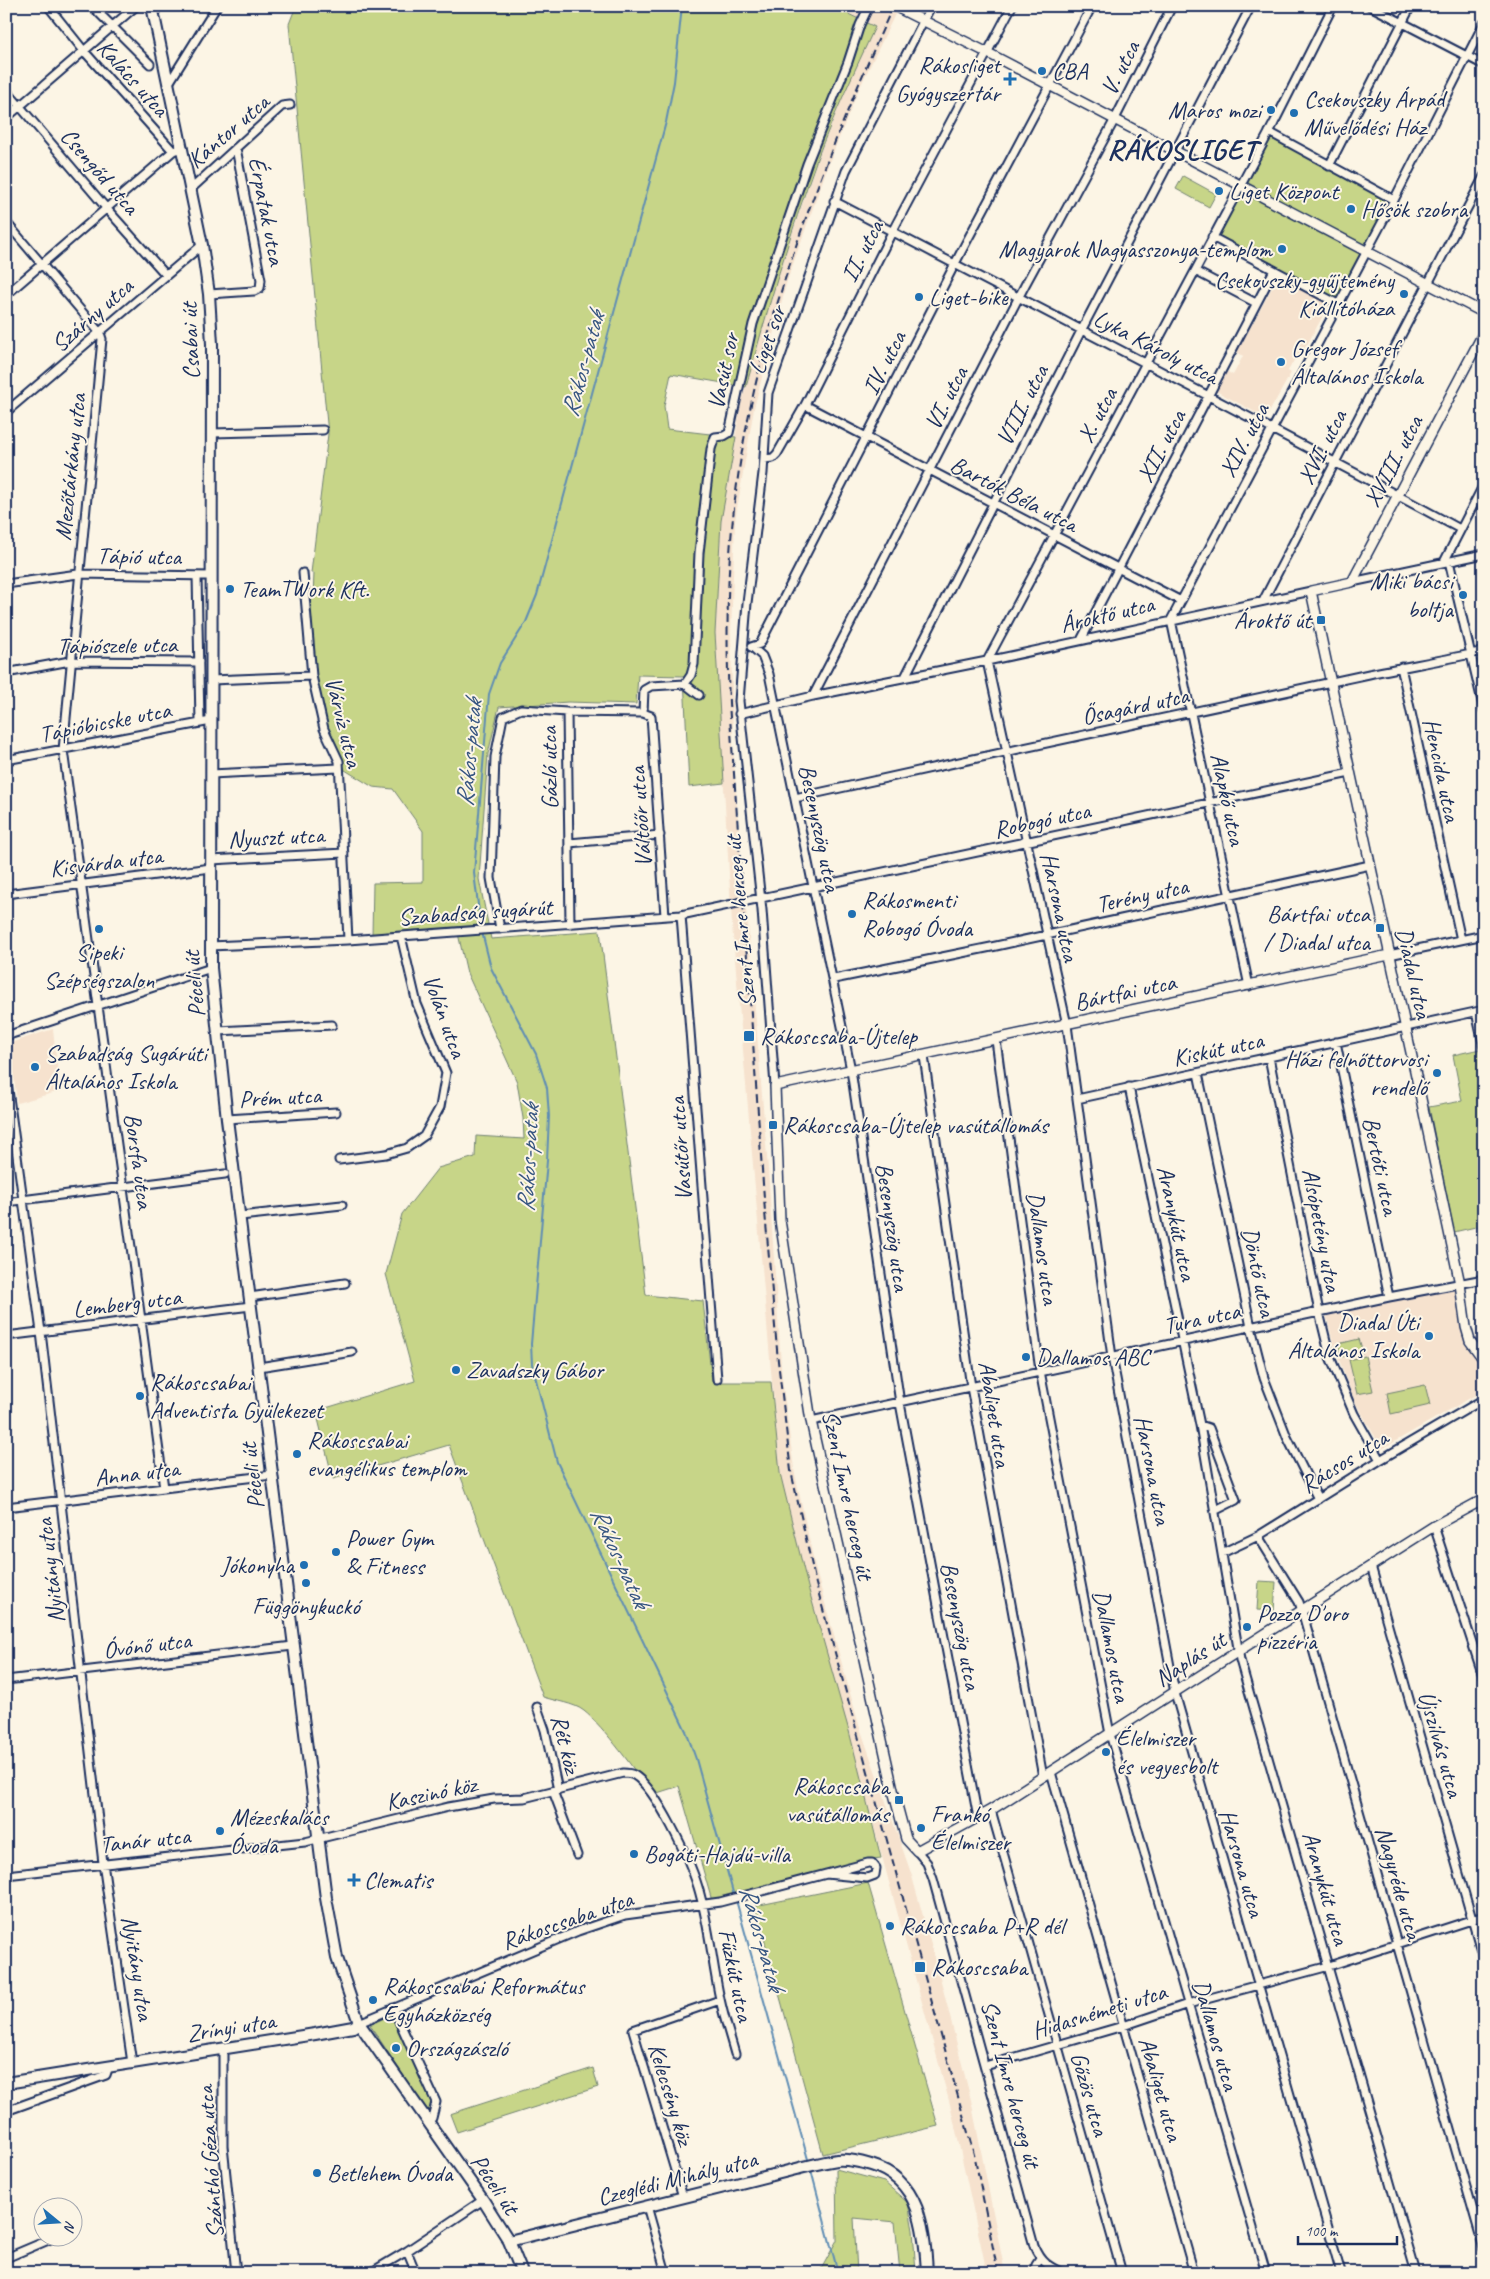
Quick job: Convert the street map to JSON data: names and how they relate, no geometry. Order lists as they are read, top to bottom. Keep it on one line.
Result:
{"streets":{"main road":["Csabai út","Péceli út","Zrínyi utca","Czeglédi Mihály utca"],"street":["V. utca","Kalács utca","Kántor utca","Csengőd utca","Érpatak utca","II. utca","Szárny utca","Liget sor","Lyka Károly utca","IV. utca","Vasút sor","VI. utca","VIII. utca","X. utca","XIV. utca","XII. utca","XVI. utca","XVIII. utca","Mezőtárkány utca","Bartók Béla utca","Tápió utca","Ároktő utca","Tápiószele utca","Ősagárd utca","Tápióbicske utca","Várvíz utca","Gázló utca","Hencida utca","Alapkő utca","Váltóőr utca","Robogó utca","Besenyszög utca","Nyuszt utca","Kisvárda utca","Terény utca","Harsona utca","Szabadság sugárút","Szent Imre herceg út","Diadal utca","Bártfai utca","Volán utca","Kiskút utca","Prém utca","Vasútőr utca","Borsfa utca","Bertóti utca","Aranykút utca","Alsópetény utca","Dallamos utca","Döntő utca","Lemberg utca","Tura utca","Abaliget utca","Rácsos utca","Anna utca","Nyitány utca","Óvónő utca","Naplás út","Rét köz","Újszilvás utca","Kaszinó köz","Tanár utca","Nagyréde utca","Rákoscsaba utca","Fűzkút utca","Hidasnémeti utca","Kelecsény köz","Gőzös utca","Szánthó Géza utca"]},"crossings":[["V. utca","VI. utca"],["Kalács utca","Csabai út"],["Kántor utca","Érpatak utca"],["Kántor utca","Csabai út"],["Csengőd utca","Szárny utca"],["Érpatak utca","Csabai út"],["II. utca","Liget sor"],["II. utca","Lyka Károly utca"],["II. utca","Bartók Béla utca"],["Szárny utca","Csabai út"],["Szárny utca","Mezőtárkány utca"],["Liget sor","Lyka Károly utca"],["Liget sor","Ároktő utca"],["Liget sor","Szent Imre herceg út"],["Csabai út","Tápió utca"],["Csabai út","Péceli út"],["Lyka Károly utca","IV. utca"],["Lyka Károly utca","VI. utca"],["Lyka Károly utca","VIII. utca"],["Lyka Károly utca","X. utca"],["Lyka Károly utca","XIV. utca"],["Lyka Károly utca","XII. utca"],["Lyka Károly utca","XVI. utca"],["Lyka Károly utca","XVIII. utca"],["IV. utca","Bartók Béla utca"],["IV. utca","Besenyszög utca"],["VI. utca","Bartók Béla utca"],["VI. utca","Ároktő utca"],["VIII. utca","Bartók Béla utca"],["VIII. utca","Ároktő utca"],["X. utca","Bartók Béla utca"],["X. utca","Ároktő utca"],["X. utca","Harsona utca"],["XIV. utca","Bartók Béla utca"],["XIV. utca","Ároktő utca"],["XIV. utca","Alapkő utca"],["XII. utca","Bartók Béla utca"],["XII. utca","Ároktő utca"],["XVI. utca","Ároktő utca"],["XVIII. utca","Ároktő utca"],["Mezőtárkány utca","Tápió utca"],["Mezőtárkány utca","Tápiószele utca"],["Mezőtárkány utca","Tápióbicske utca"],["Mezőtárkány utca","Borsfa utca"],["Ároktő utca","Alapkő utca"],["Ároktő utca","Besenyszög utca"],["Ároktő utca","Harsona utca"],["Ároktő utca","Szent Imre herceg út"],["Ároktő utca","Diadal utca"],["Ősagárd utca","Hencida utca"],["Ősagárd utca","Alapkő utca"],["Ősagárd utca","Besenyszög utca"],["Ősagárd utca","Harsona utca"],["Ősagárd utca","Diadal utca"],["Tápióbicske utca","Péceli út"],["Tápióbicske utca","Borsfa utca"],["Várvíz utca","Nyuszt utca"],["Várvíz utca","Szabadság sugárút"],["Gázló utca","Szabadság sugárút"],["Hencida utca","Bártfai utca"],["Alapkő utca","Robogó utca"],["Alapkő utca","Terény utca"],["Alapkő utca","Bártfai utca"],["Váltóőr utca","Szabadság sugárút"],["Robogó utca","Besenyszög utca"],["Robogó utca","Harsona utca"],["Robogó utca","Szabadság sugárút"],["Robogó utca","Szent Imre herceg út"],["Robogó utca","Diadal utca"],["Besenyszög utca","Terény utca"],["Besenyszög utca","Bártfai utca"],["Besenyszög utca","Tura utca"],["Besenyszög utca","Naplás út"],["Nyuszt utca","Kisvárda utca"],["Nyuszt utca","Péceli út"],["Kisvárda utca","Péceli út"],["Kisvárda utca","Borsfa utca"],["Terény utca","Harsona utca"],["Terény utca","Diadal utca"],["Harsona utca","Bártfai utca"],["Harsona utca","Kiskút utca"],["Harsona utca","Tura utca"],["Harsona utca","Naplás út"],["Harsona utca","Hidasnémeti utca"],["Szabadság sugárút","Péceli út"],["Szabadság sugárút","Volán utca"],["Szabadság sugárút","Vasútőr utca"],["Szent Imre herceg út","Bártfai utca"],["Szent Imre herceg út","Tura utca"],["Szent Imre herceg út","Naplás út"],["Szent Imre herceg út","Hidasnémeti utca"],["Diadal utca","Bártfai utca"],["Diadal utca","Kiskút utca"],["Diadal utca","Tura utca"],["Péceli út","Prém utca"],["Péceli út","Lemberg utca"],["Péceli út","Anna utca"],["Péceli út","Óvónő utca"],["Péceli út","Kaszinó köz"],["Péceli út","Tanár utca"],["Péceli út","Rákoscsaba utca"],["Péceli út","Zrínyi utca"],["Péceli út","Czeglédi Mihály utca"],["Bártfai utca","Dallamos utca"],["Bártfai utca","Abaliget utca"],["Kiskút utca","Bertóti utca"],["Kiskút utca","Aranykút utca"],["Kiskút utca","Alsópetény utca"],["Kiskút utca","Döntő utca"],["Borsfa utca","Lemberg utca"],["Borsfa utca","Anna utca"],["Bertóti utca","Tura utca"],["Aranykút utca","Tura utca"],["Aranykút utca","Rácsos utca"],["Aranykút utca","Naplás út"],["Aranykút utca","Hidasnémeti utca"],["Alsópetény utca","Tura utca"],["Alsópetény utca","Rácsos utca"],["Dallamos utca","Tura utca"],["Dallamos utca","Naplás út"],["Dallamos utca","Hidasnémeti utca"],["Döntő utca","Tura utca"],["Döntő utca","Rácsos utca"],["Lemberg utca","Nyitány utca"],["Tura utca","Abaliget utca"],["Abaliget utca","Naplás út"],["Abaliget utca","Hidasnémeti utca"],["Rácsos utca","Nagyréde utca"],["Anna utca","Nyitány utca"],["Nyitány utca","Óvónő utca"],["Nyitány utca","Tanár utca"],["Nyitány utca","Zrínyi utca"],["Naplás út","Újszilvás utca"],["Naplás út","Nagyréde utca"],["Naplás út","Gőzös utca"],["Rét köz","Kaszinó köz"],["Újszilvás utca","Hidasnémeti utca"],["Kaszinó köz","Tanár utca"],["Kaszinó köz","Rákoscsaba utca"],["Kaszinó köz","Fűzkút utca"],["Nagyréde utca","Hidasnémeti utca"],["Rákoscsaba utca","Fűzkút utca"],["Rákoscsaba utca","Zrínyi utca"],["Fűzkút utca","Kelecsény köz"],["Hidasnémeti utca","Gőzös utca"],["Zrínyi utca","Szánthó Géza utca"],["Kelecsény köz","Czeglédi Mihály utca"]],"districts":["RÁKOSLIGET"],"water":["Rákos-patak"],"places":{"other":["CBA","Maros mozi","Csekovszky Árpád Művelődési Ház","Liget Központ","Hősök szobra","Magyarok Nagyasszonya-templom","Csekovszky-gyűjtemény Kiállítóháza","Liget-bike","Gregor József Általános Iskola","TeamTWork Kft.","Miki bácsi boltja","Rákosmenti Robogó Óvoda","Sipeki Szépségszalon","Szabadság Sugárúti Általános Iskola","Házi felnőttorvosi rendelő","Diadal Úti Általános Iskola","Dallamos ABC","Zavadszky Gábor","Rákoscsabai Adventista Gyülekezet","Rákoscsabai evangélikus templom","Power Gym & Fitness","Jókonyha","Függönykuckó","Pozzo D'oro pizzéria","Élelmiszer és vegyesbolt","Frankó Élelmiszer","Mézeskalács Óvoda","Bogáti-Hajdú-villa","Rákoscsaba P+R dél","Rákoscsabai Református Egyházközség","Országzászló","Betlehem Óvoda"],"health":["Rákosliget Gyógyszertár","Clematis"],"transit":["Ároktő út","Bártfai utca / Diadal utca","Rákoscsaba-Újtelep","Rákoscsaba-Újtelep vasútállomás","Rákoscsaba vasútállomás","Rákoscsaba"]},"scale_bar":"100 m","north":"right"}
